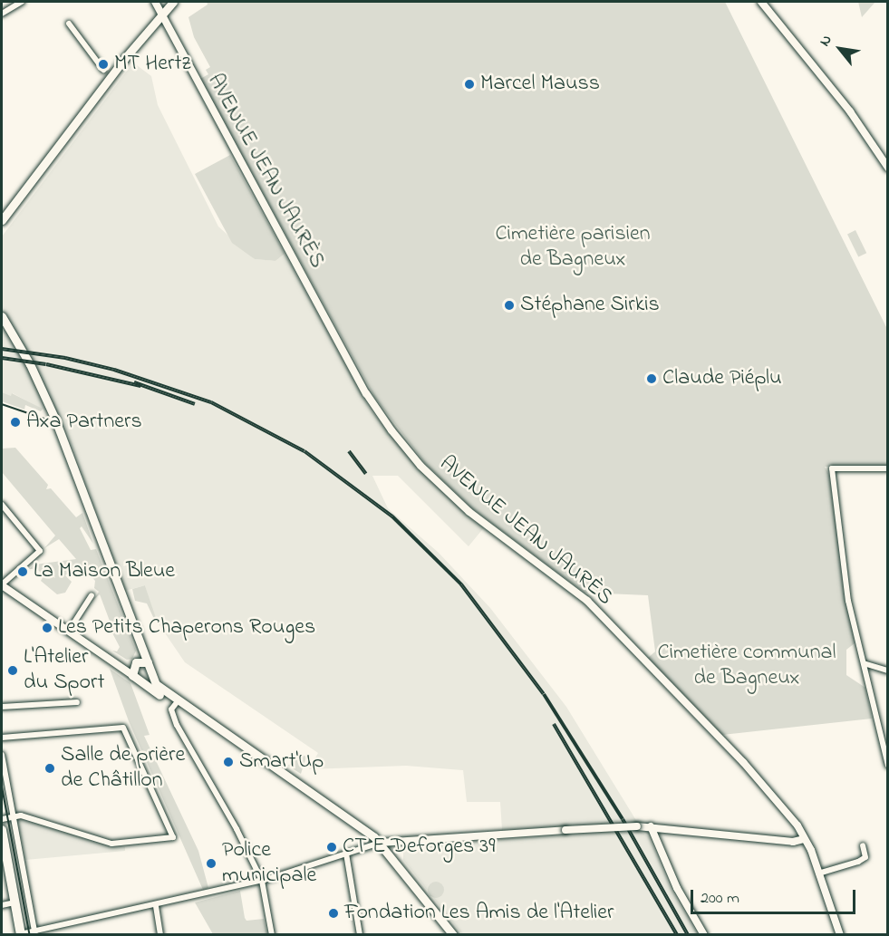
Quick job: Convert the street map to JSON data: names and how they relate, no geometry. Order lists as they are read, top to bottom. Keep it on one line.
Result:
{"streets":{"street":["AVENUE JEAN JAURÈS"]},"parks":["Cimetière parisien de Bagneux","Cimetière communal de Bagneux"],"places":["MT Hertz","Marcel Mauss","Stéphane Sirkis","Claude Piéplu","Axa Partners","La Maison Bleue","Les Petits Chaperons Rouges","L'Atelier du Sport","Smart'Up","Salle de prière de Châtillon","CT E Deforges 39","Police municipale","Fondation Les Amis de l'Atelier"],"scale_bar":"200 m","north":"top left"}
